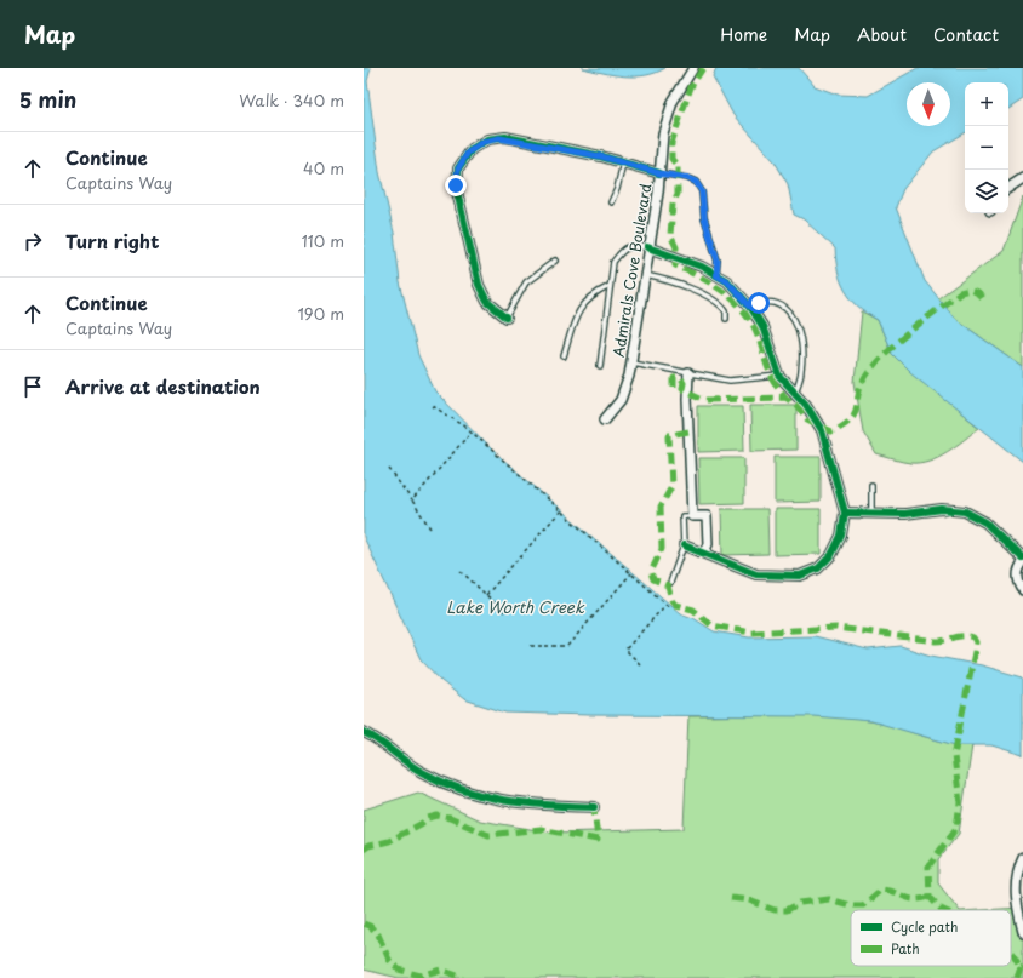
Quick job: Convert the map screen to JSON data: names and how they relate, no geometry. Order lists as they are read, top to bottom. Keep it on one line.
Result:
{"streets":{"street":["Admirals Cove Boulevard"]},"water":["Lake Worth Creek"],"legend":["Cycle path","Path"],"north":"bottom","page":{"header":"Map","nav":["Home","Map","About","Contact"],"heading":["5 min","Walk · 340 m"],"map_buttons":["+","−"],"list":[["Continue","Captains Way","40 m"],["Turn right","110 m"],["Continue","Captains Way","190 m"],"Arrive at destination"]}}
